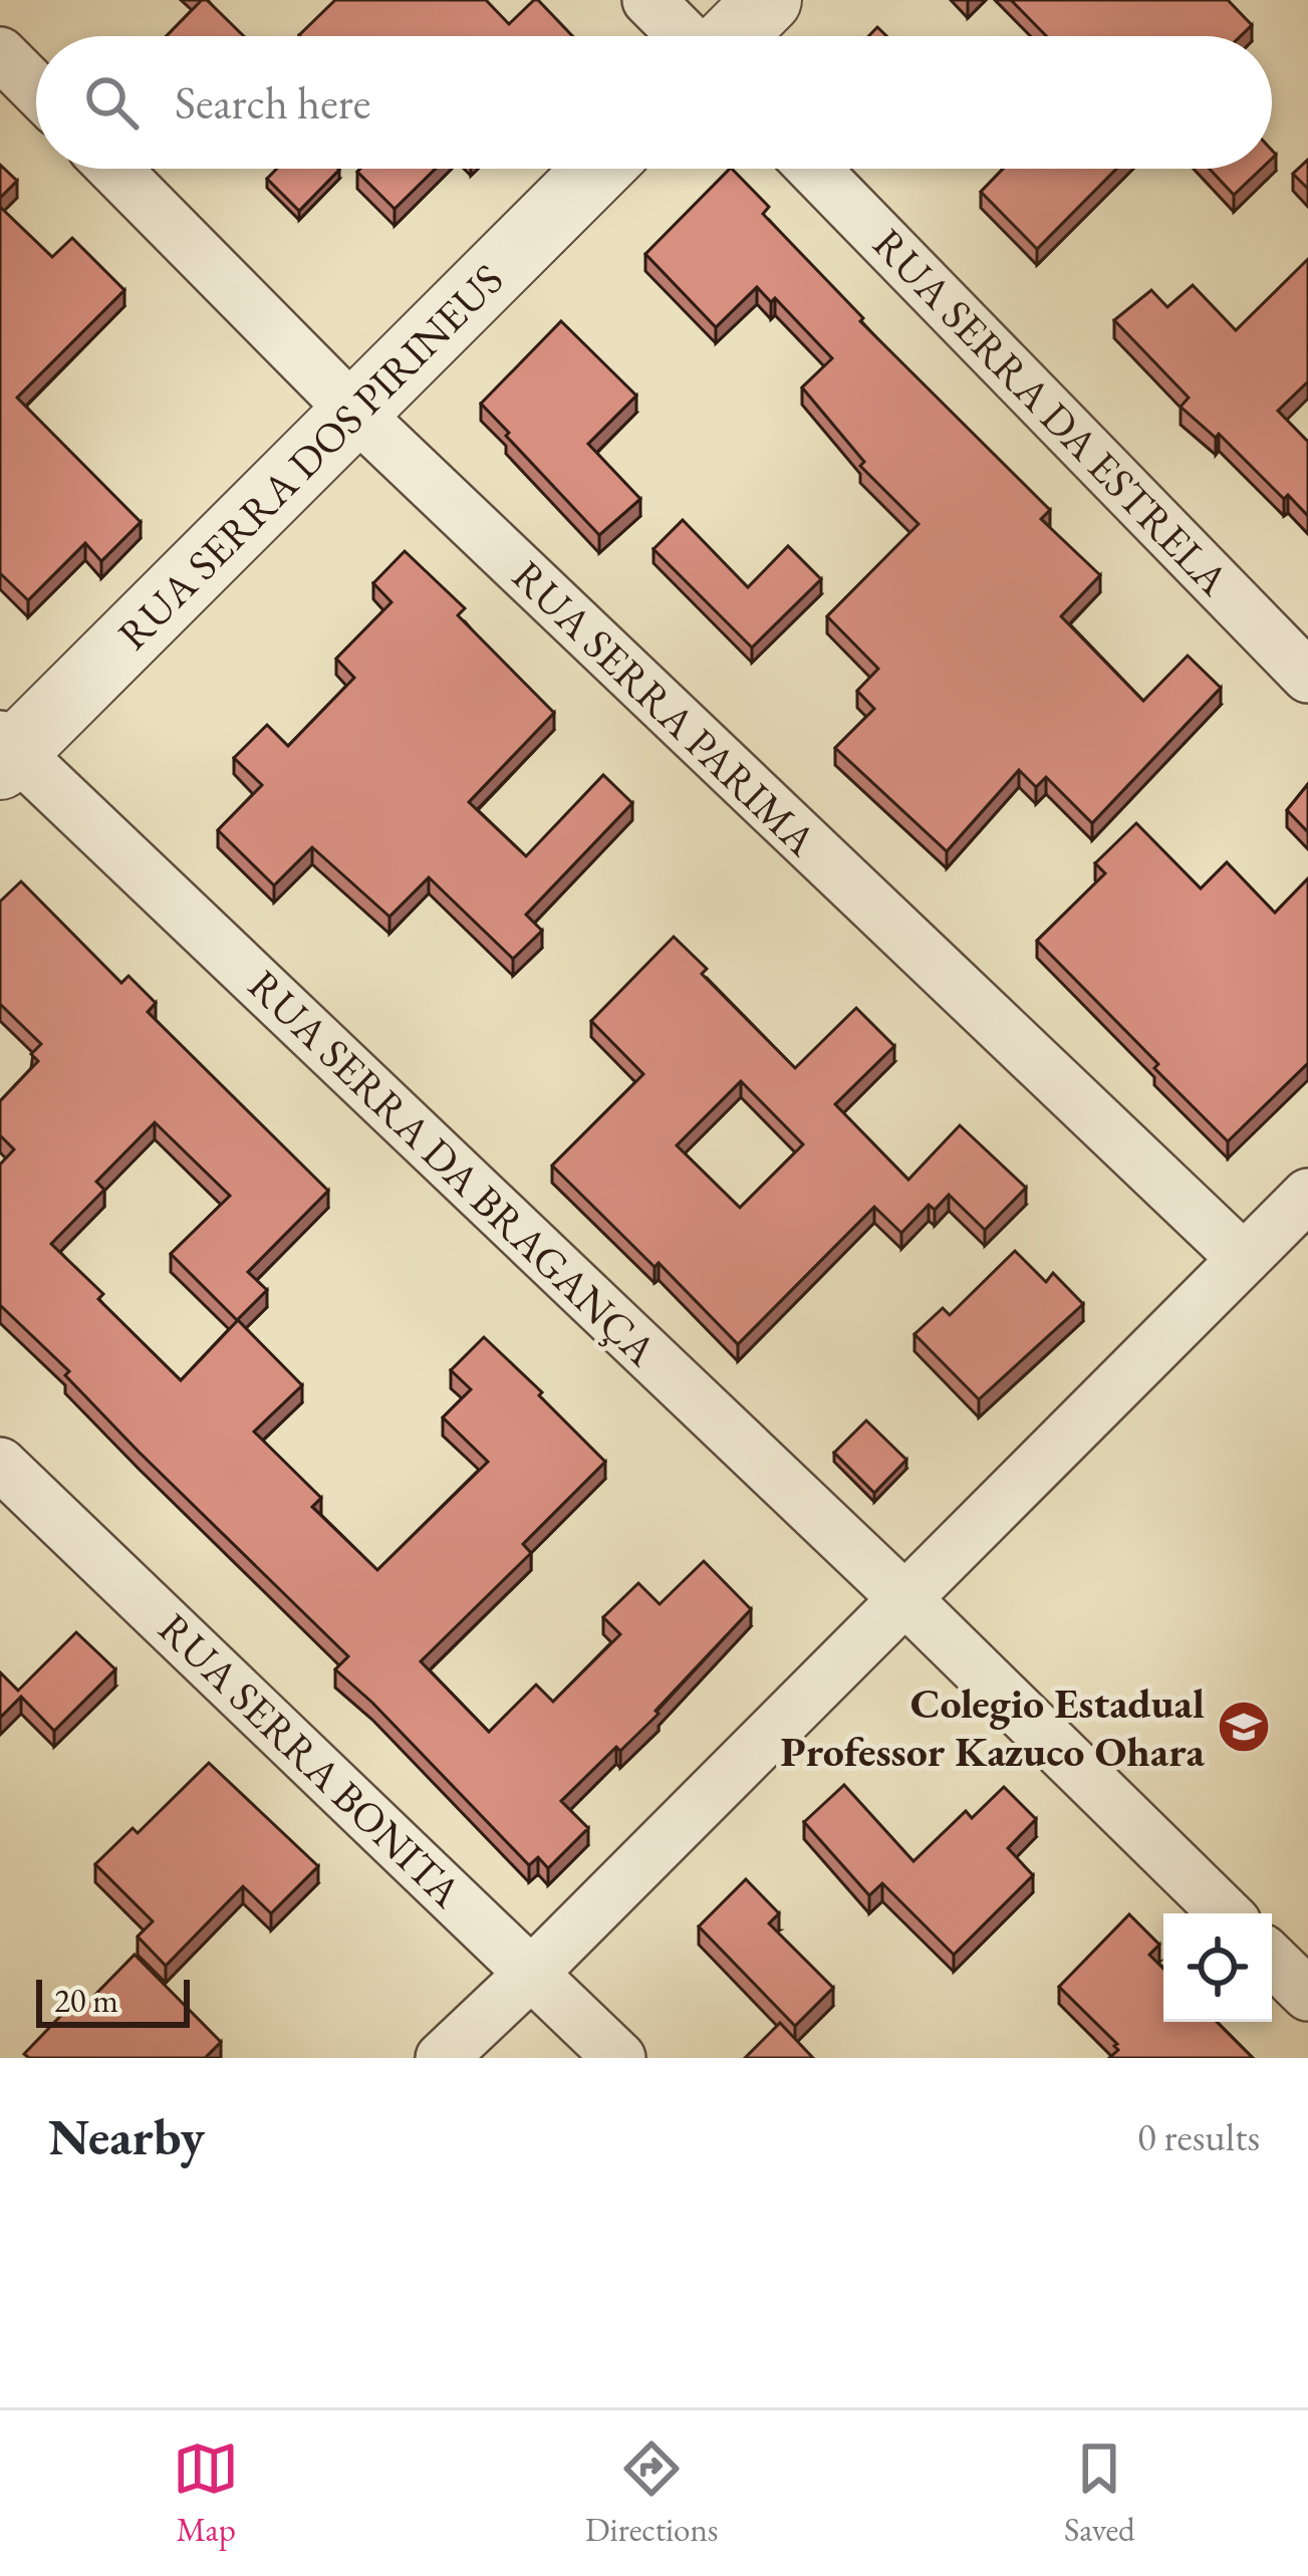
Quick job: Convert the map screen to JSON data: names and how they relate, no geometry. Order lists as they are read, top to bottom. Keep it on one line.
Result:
{"streets":{"street":["RUA SERRA DA ESTRELA","RUA SERRA DOS PIRINEUS","RUA SERRA PARIMA","RUA SERRA DA BRAGANÇA","RUA SERRA BONITA"]},"crossings":[["RUA SERRA DOS PIRINEUS","RUA SERRA PARIMA"],["RUA SERRA DOS PIRINEUS","RUA SERRA DA BRAGANÇA"]],"places":{"school or university":["Colegio Estadual Professor Kazuco Ohara"]},"scale_bar":"20 m","page":{"search":"Search here","scale":"20 m","heading":["Nearby","0 results"],"nav":["Map","Directions","Saved"]}}
